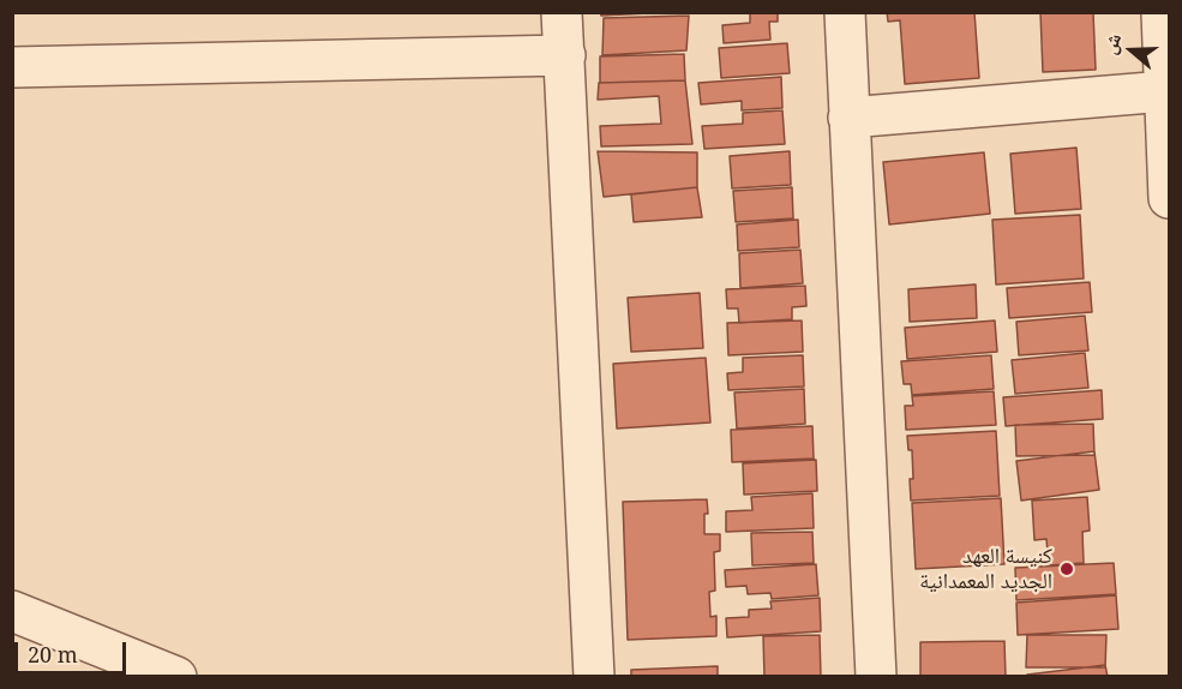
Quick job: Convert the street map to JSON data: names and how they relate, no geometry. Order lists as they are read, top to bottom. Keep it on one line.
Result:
{"places":["كنيسة العهد الجديد المعمدانية"],"scale_bar":"20 m","north":"left"}
